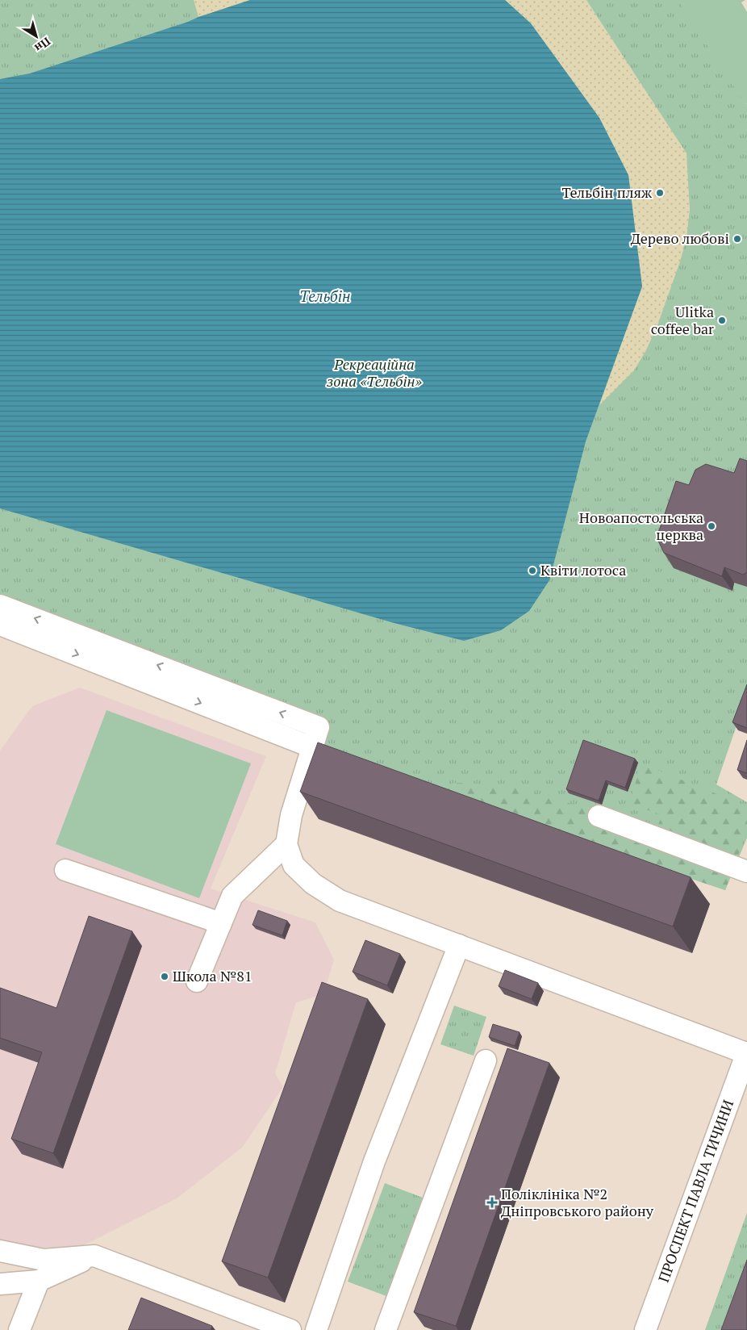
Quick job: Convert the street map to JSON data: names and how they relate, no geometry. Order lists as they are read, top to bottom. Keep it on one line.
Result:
{"streets":{"street":["ПРОСПЕКТ ПАВЛА ТИЧИНИ"]},"water":["Тельбін"],"parks":["Рекреаційна зона «Тельбін»"],"places":{"other":["Тельбін пляж","Дерево любові","Ulitka coffee bar","Новоапостольська церква","Квіти лотоса","Школа №81"],"health":["Поліклініка №2 Дніпровського району"]},"north":"bottom right"}
